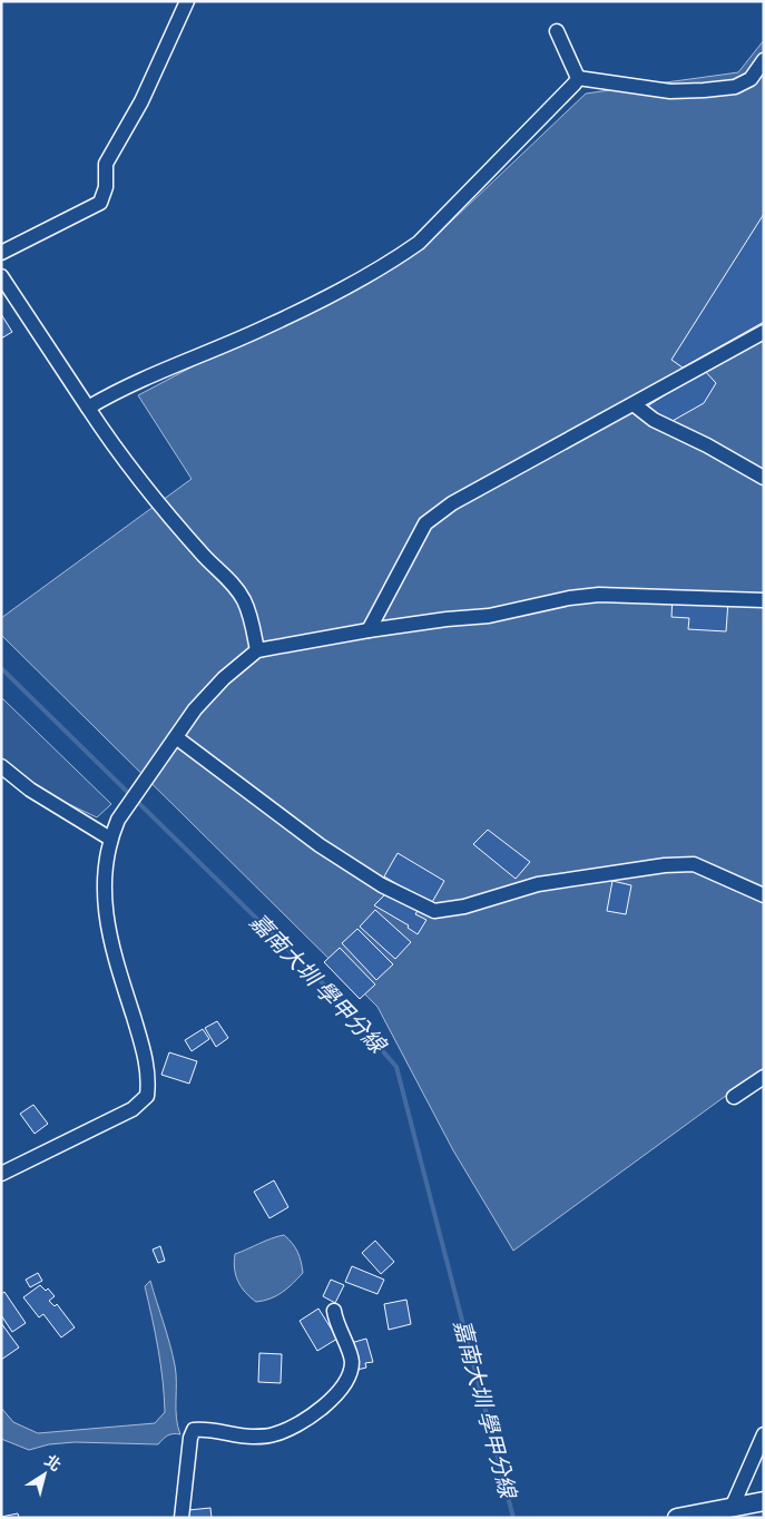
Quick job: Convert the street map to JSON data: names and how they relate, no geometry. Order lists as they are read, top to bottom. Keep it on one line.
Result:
{"water":["嘉南大圳 學甲分線"],"north":"top right"}
